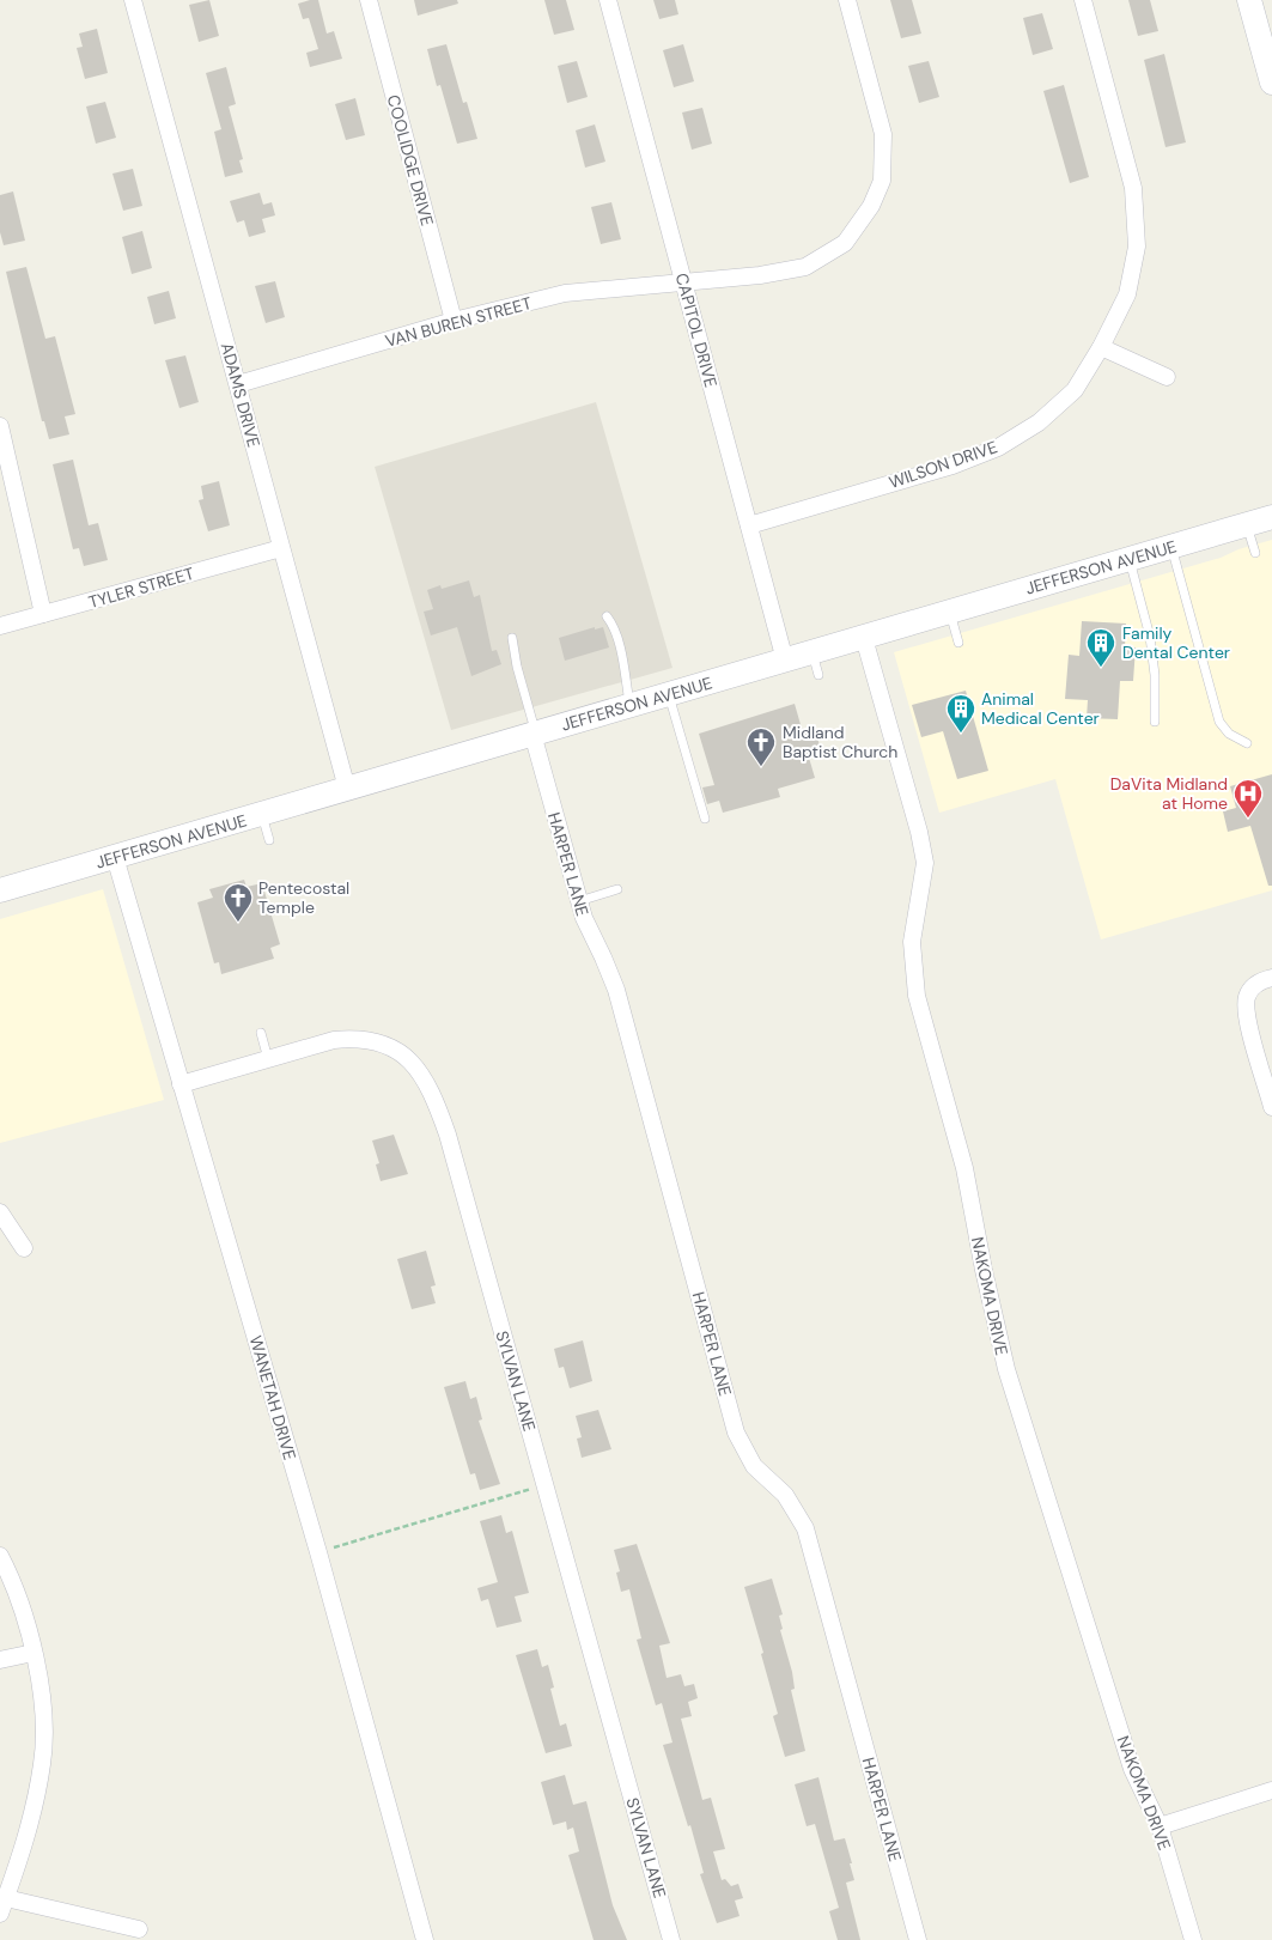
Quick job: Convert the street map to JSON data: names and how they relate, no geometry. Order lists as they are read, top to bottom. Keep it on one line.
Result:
{"streets":{"street":["COOLIDGE DRIVE","VAN BUREN STREET","CAPITOL DRIVE","ADAMS DRIVE","WILSON DRIVE","JEFFERSON AVENUE","TYLER STREET","HARPER LANE","NAKOMA DRIVE","SYLVAN LANE","WANETAH DRIVE"]},"crossings":[["COOLIDGE DRIVE","VAN BUREN STREET"],["VAN BUREN STREET","CAPITOL DRIVE"],["VAN BUREN STREET","ADAMS DRIVE"],["CAPITOL DRIVE","WILSON DRIVE"],["CAPITOL DRIVE","JEFFERSON AVENUE"],["ADAMS DRIVE","JEFFERSON AVENUE"],["ADAMS DRIVE","TYLER STREET"],["JEFFERSON AVENUE","HARPER LANE"],["JEFFERSON AVENUE","NAKOMA DRIVE"],["JEFFERSON AVENUE","WANETAH DRIVE"],["SYLVAN LANE","WANETAH DRIVE"]],"places":{"building":["Family Dental Center","Animal Medical Center"],"church":["Midland Baptist Church","Pentecostal Temple"],"hospital":["DaVita Midland at Home"]}}
